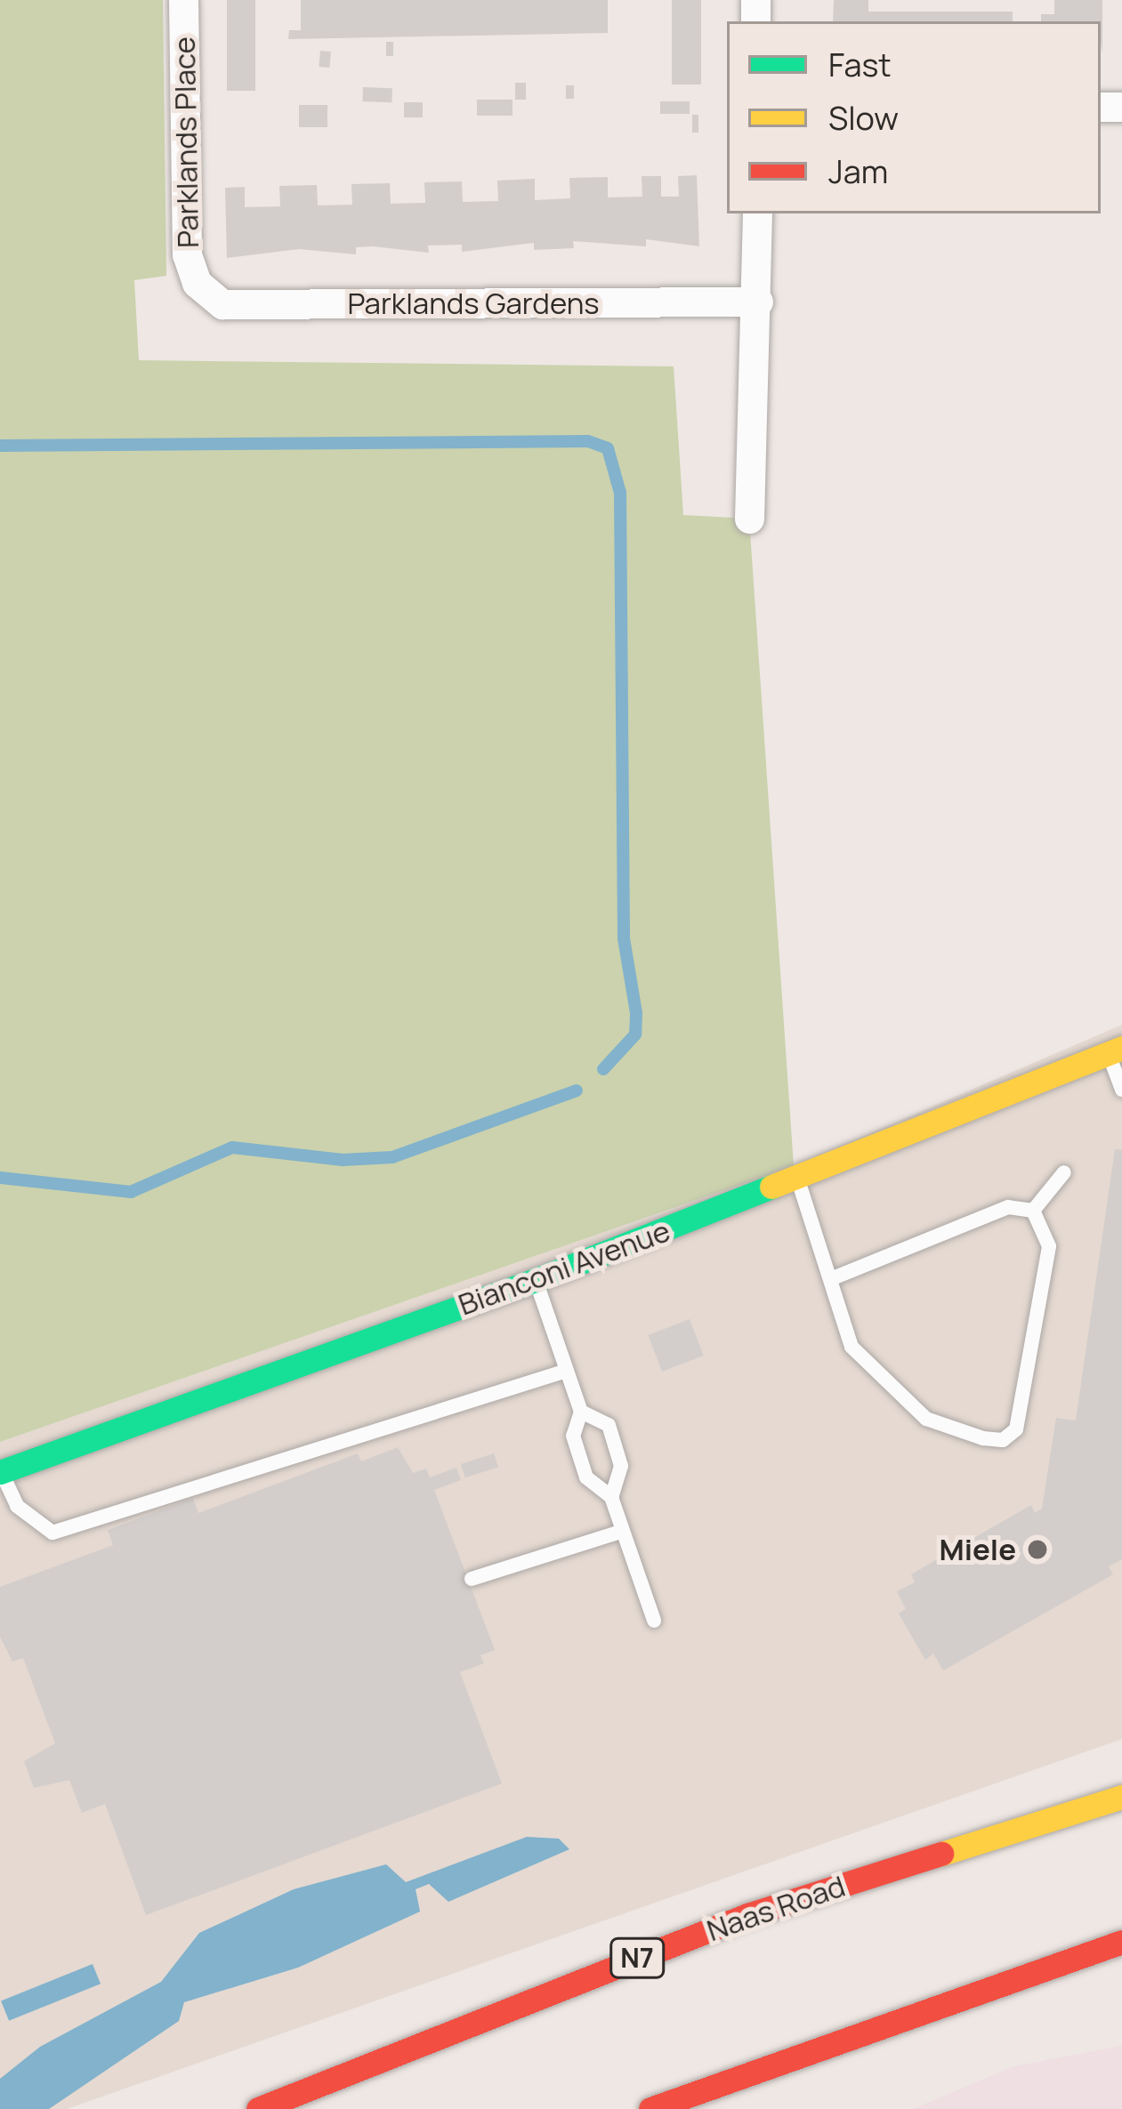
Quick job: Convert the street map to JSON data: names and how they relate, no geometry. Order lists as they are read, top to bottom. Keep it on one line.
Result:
{"streets":{"main road":["Bianconi Avenue","Naas Road","N7"],"street":["Parklands Place","Parklands Gardens"]},"crossings":[["Parklands Place","Parklands Gardens"],["Naas Road","N7"]],"places":["Miele"],"legend":["Fast","Slow","Jam"]}
